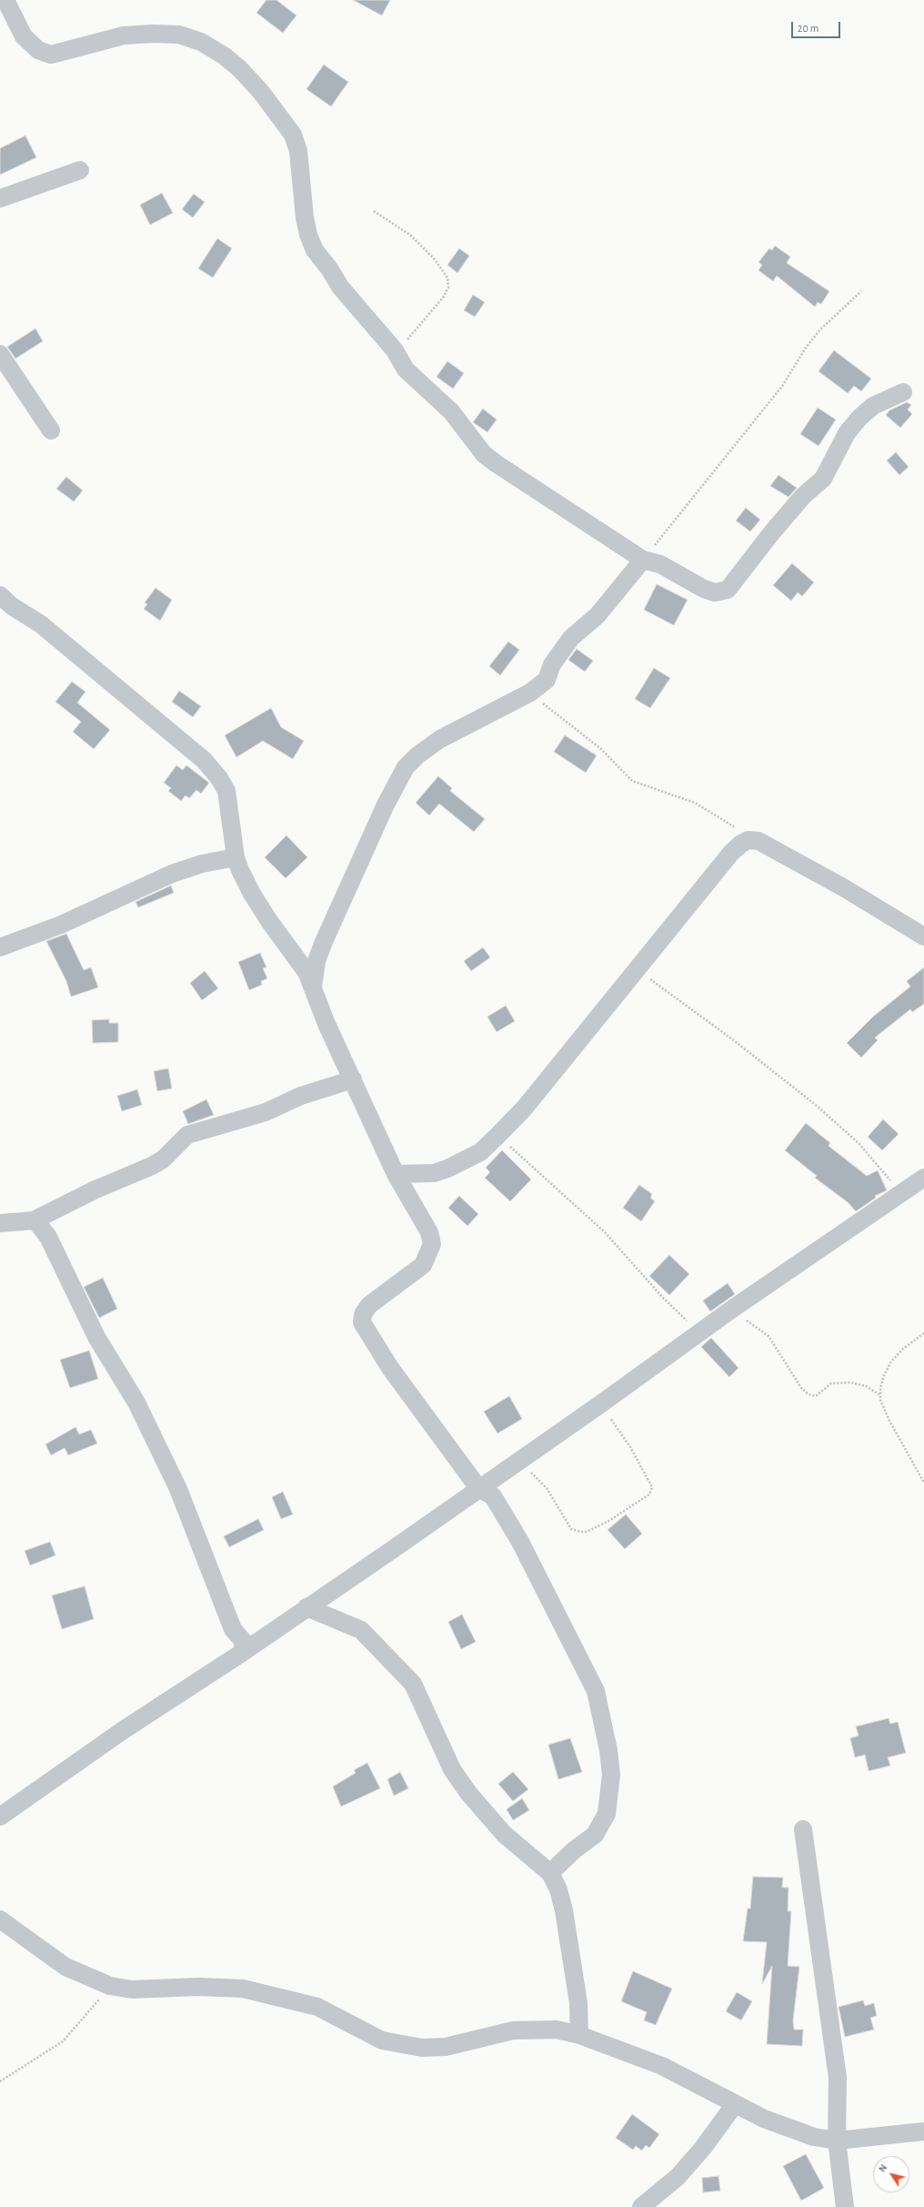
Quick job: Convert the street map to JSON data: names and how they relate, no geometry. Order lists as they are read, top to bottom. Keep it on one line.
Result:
{"scale_bar":"20 m","north":"top left"}
